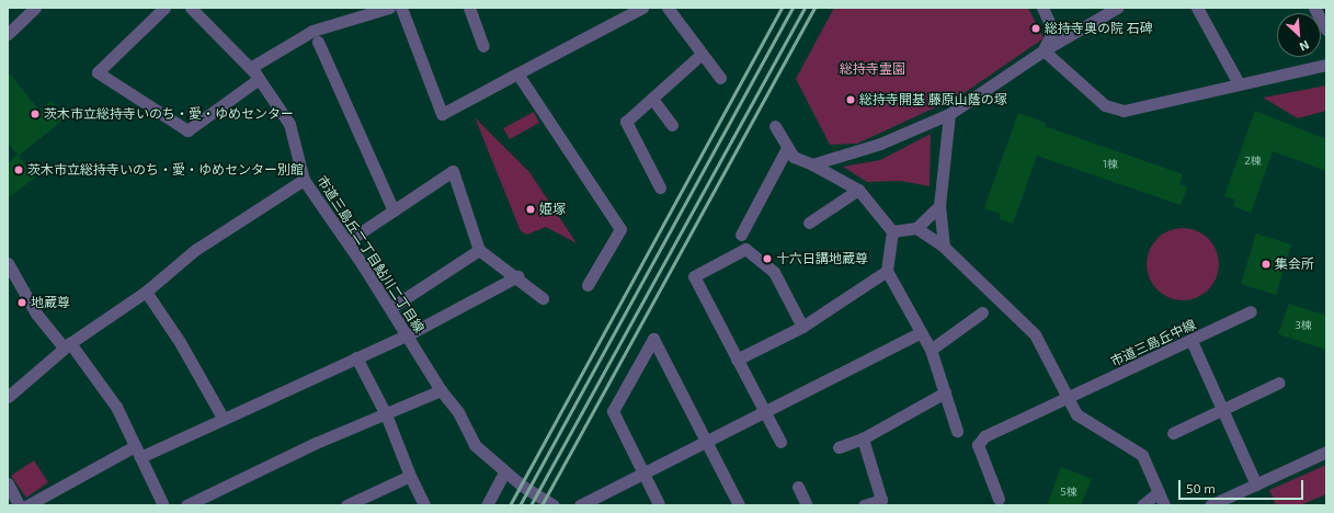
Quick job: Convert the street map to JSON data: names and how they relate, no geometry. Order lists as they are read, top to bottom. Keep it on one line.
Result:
{"streets":{"street":["市道三島丘二丁目鮎川二丁目線","市道三島丘中線"]},"parks":["総持寺霊園"],"places":["総持寺奥の院 石碑","総持寺開基 藤原山蔭の塚","茨木市立総持寺いのち・愛・ゆめセンター","茨木市立総持寺いのち・愛・ゆめセンター別館","姫塚","十六日講地蔵尊","集会所","地蔵尊"],"house_numbers":["2棟","1棟","3棟","5棟"],"scale_bar":"50 m","north":"bottom right"}
